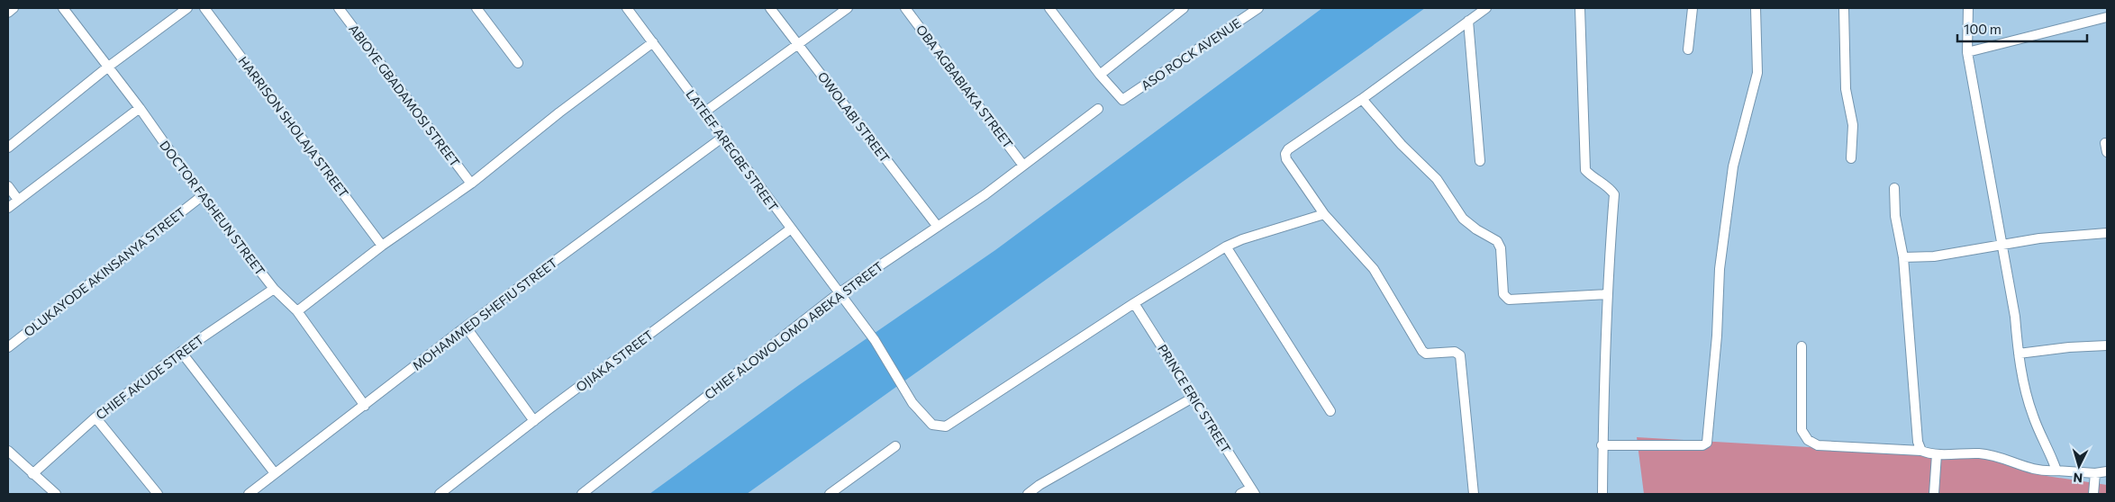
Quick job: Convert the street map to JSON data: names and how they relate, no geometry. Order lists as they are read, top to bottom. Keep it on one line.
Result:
{"streets":{"street":["ASO ROCK AVENUE","OBA AGBABIAKA STREET","ABIOYE GBADAMOSI STREET","OWOLABI STREET","HARRISON SHOLAJA STREET","LATEEF AREGBE STREET","DOCTOR FASHEUN STREET","OLUKAYODE AKINSANYA STREET","MOHAMMED SHEFIU STREET","CHIEF ALOWOLOMO ABEKA STREET","OJIAKA STREET","CHIEF AKUDE STREET","PRINCE ERIC STREET"]},"crossings":[["OBA AGBABIAKA STREET","CHIEF ALOWOLOMO ABEKA STREET"],["OWOLABI STREET","CHIEF ALOWOLOMO ABEKA STREET"],["LATEEF AREGBE STREET","MOHAMMED SHEFIU STREET"],["LATEEF AREGBE STREET","CHIEF ALOWOLOMO ABEKA STREET"],["LATEEF AREGBE STREET","OJIAKA STREET"],["LATEEF AREGBE STREET","PRINCE ERIC STREET"],["DOCTOR FASHEUN STREET","OLUKAYODE AKINSANYA STREET"],["DOCTOR FASHEUN STREET","MOHAMMED SHEFIU STREET"],["DOCTOR FASHEUN STREET","CHIEF AKUDE STREET"]],"scale_bar":"100 m","north":"bottom"}
